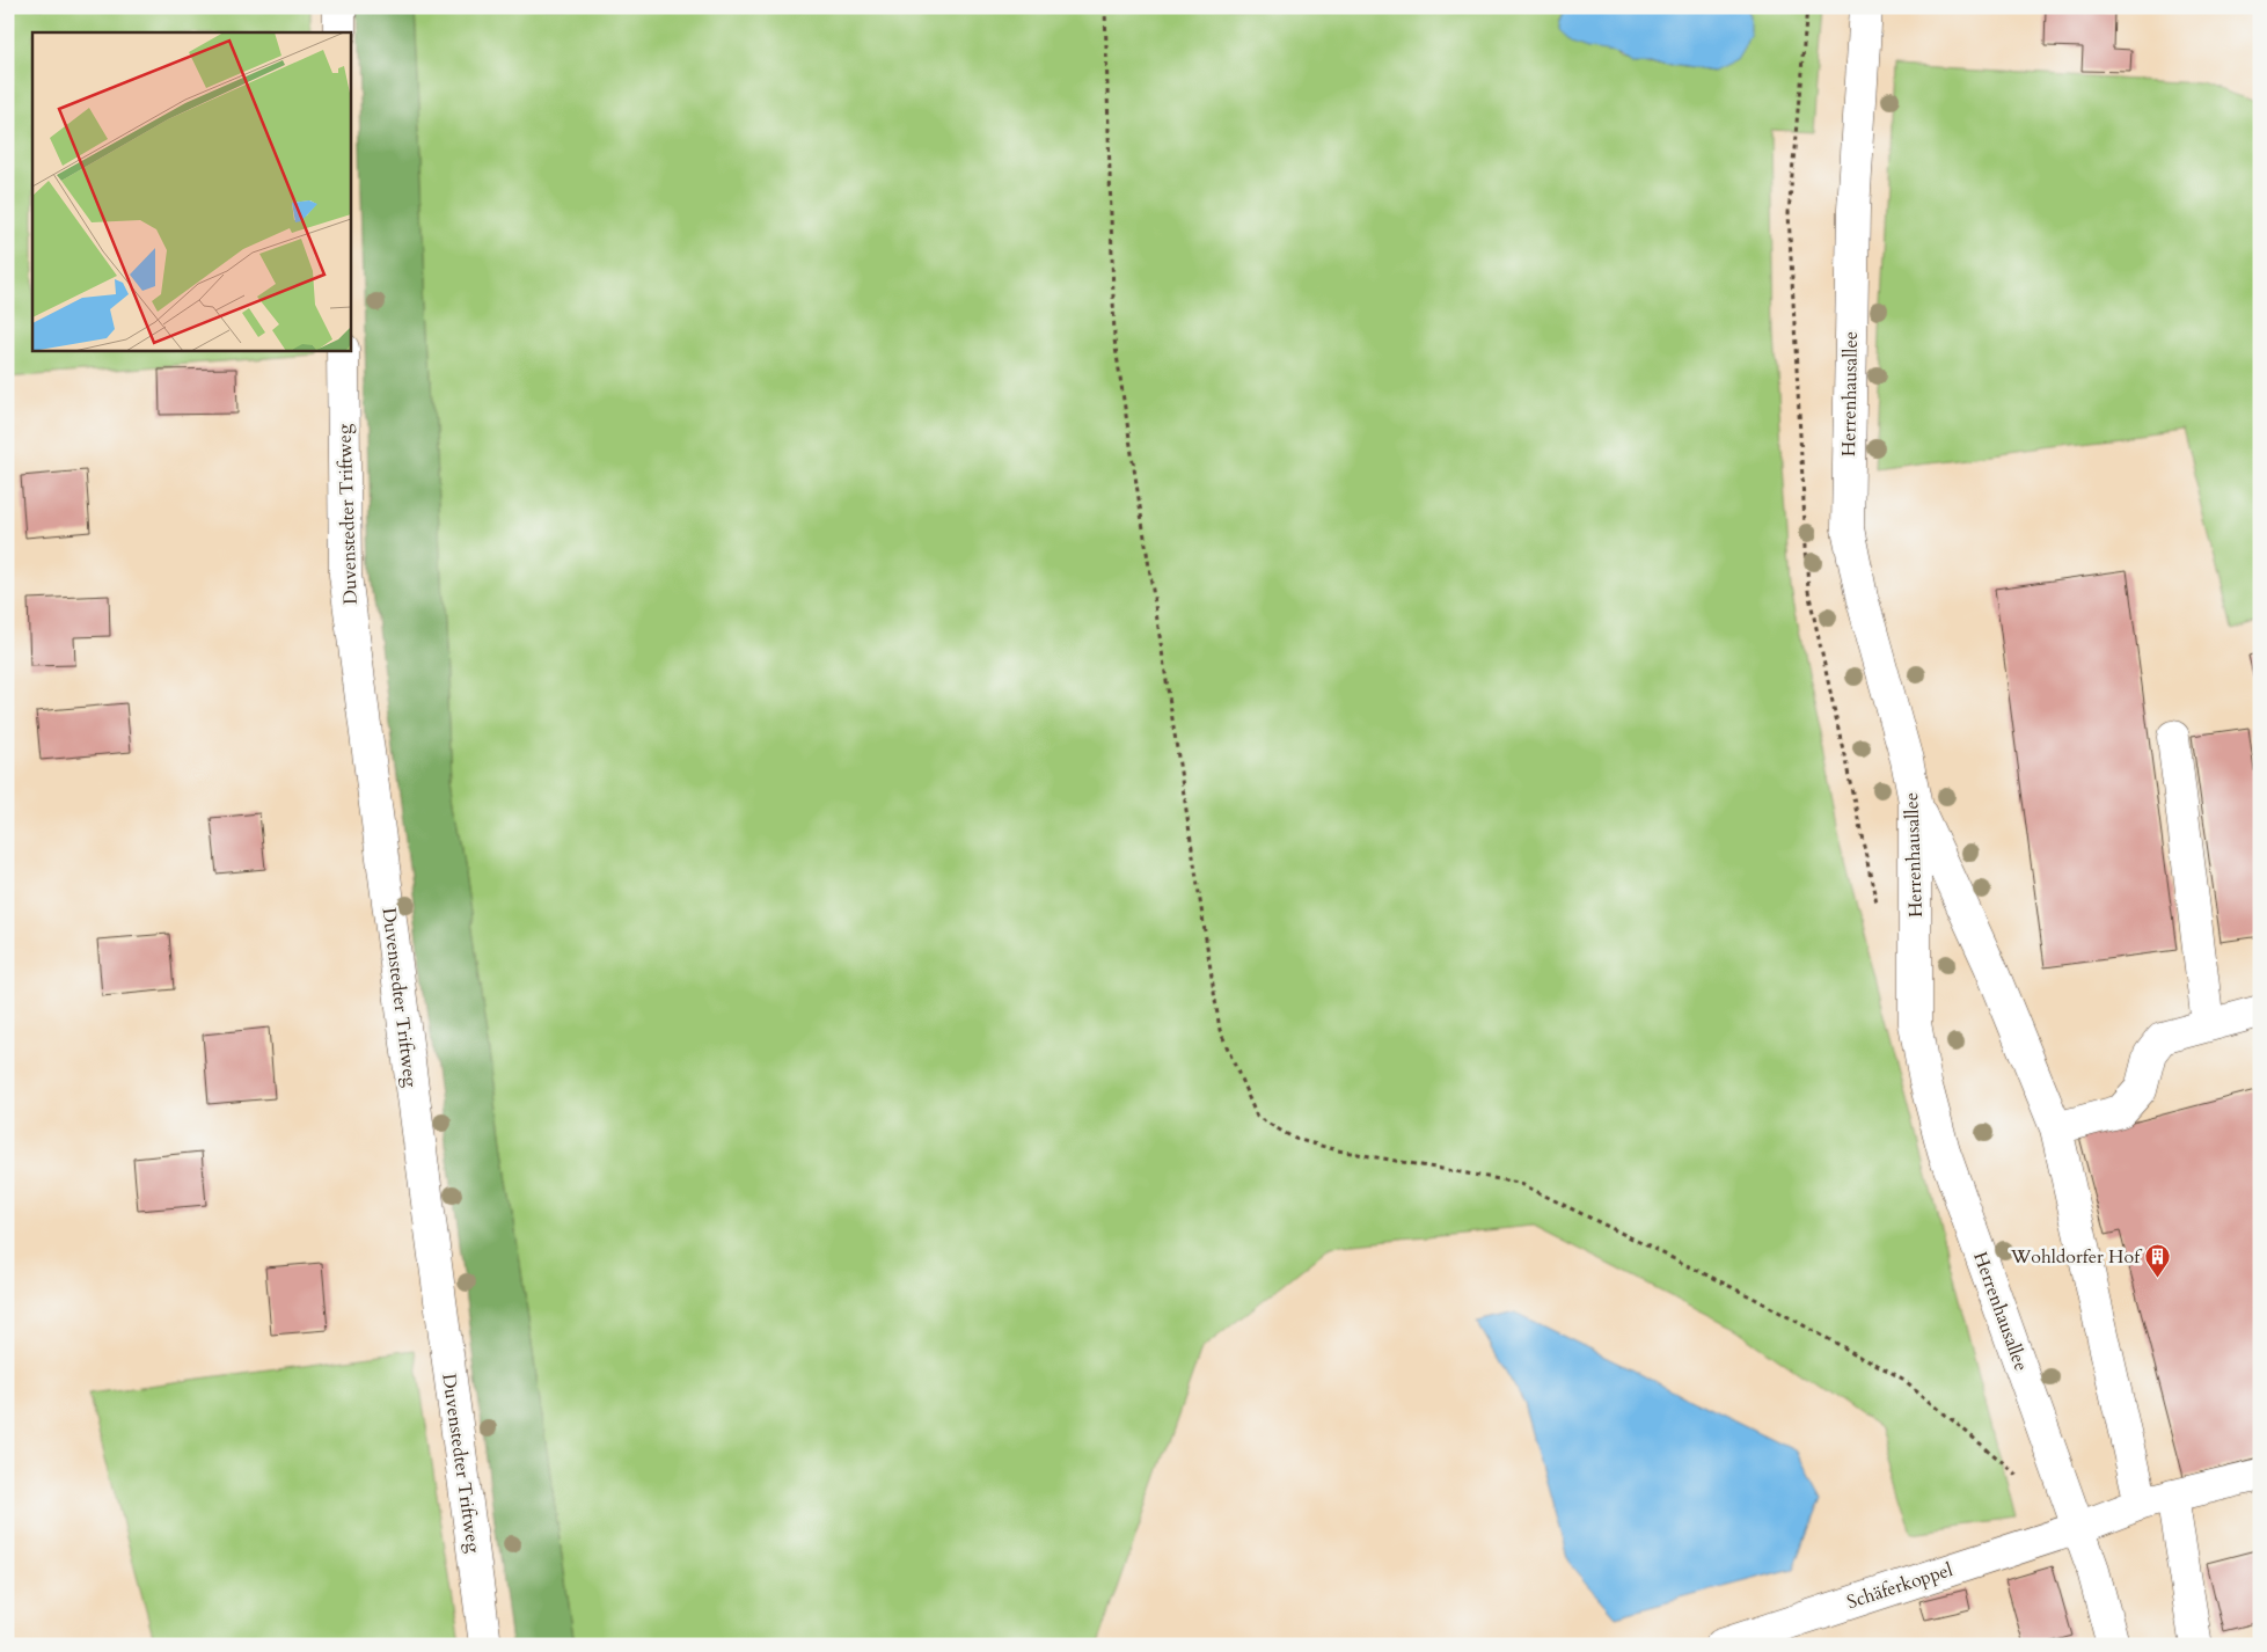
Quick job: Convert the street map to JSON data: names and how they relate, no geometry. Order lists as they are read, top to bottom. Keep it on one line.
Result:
{"streets":{"street":["Herrenhausallee","Duvenstedter Triftweg","Schäferkoppel"]},"crossings":[["Herrenhausallee","Schäferkoppel"]],"places":{"building":["Wohldorfer Hof"]}}
